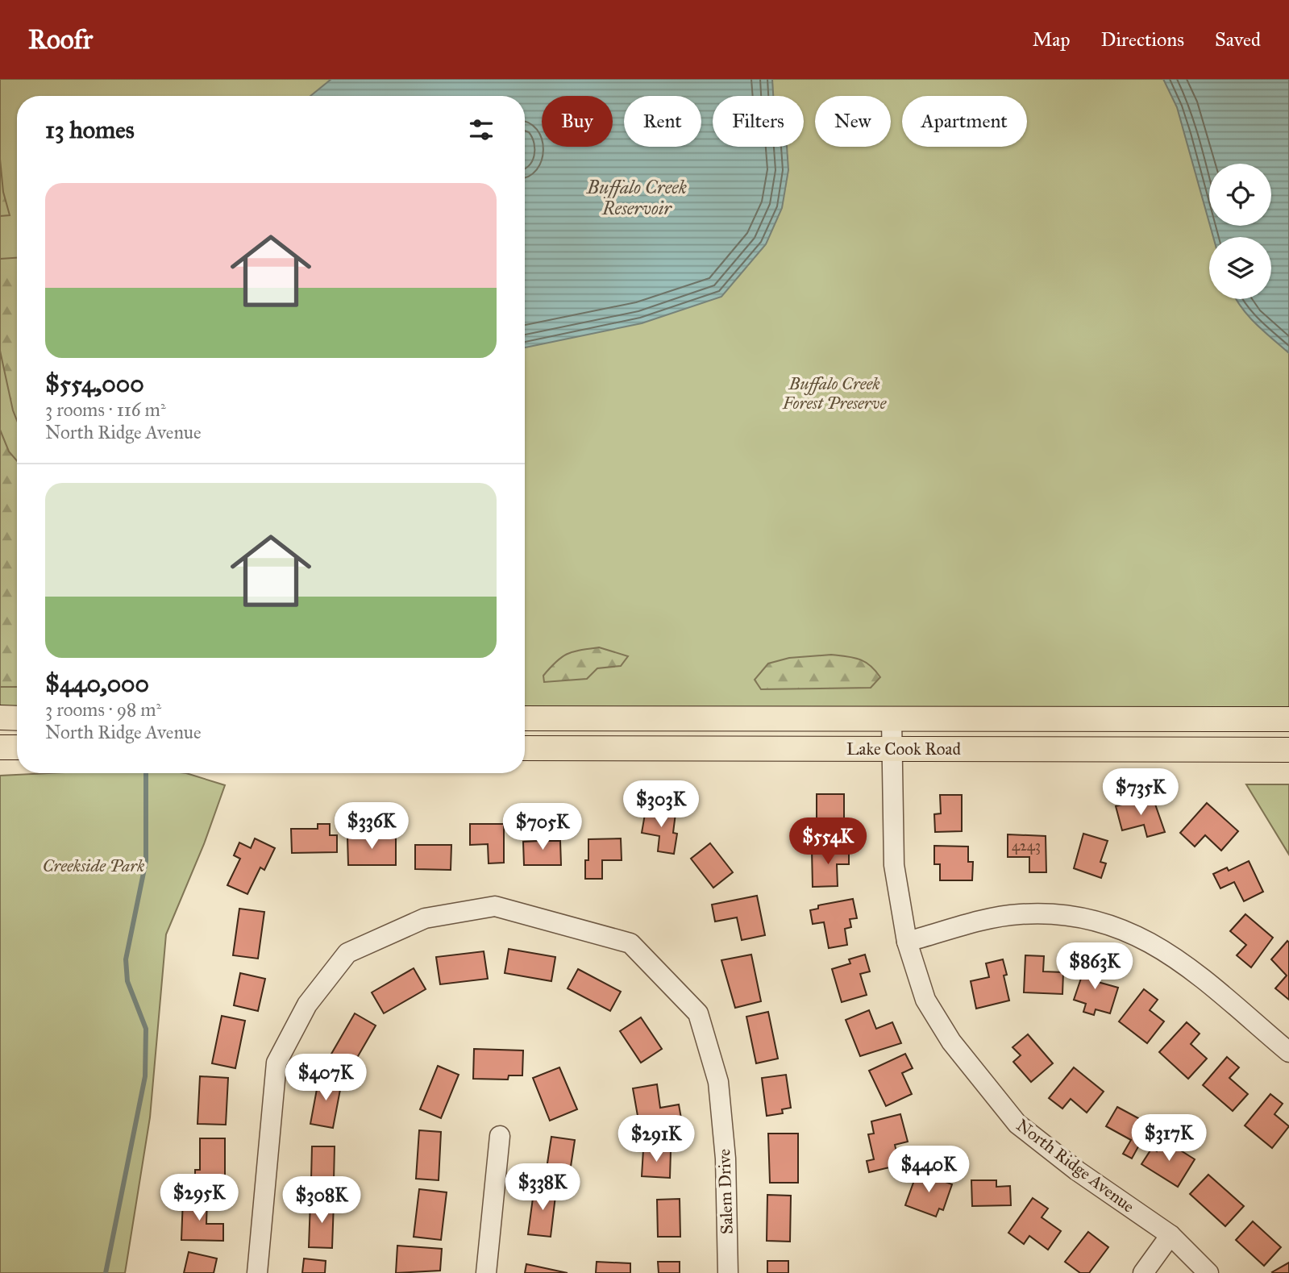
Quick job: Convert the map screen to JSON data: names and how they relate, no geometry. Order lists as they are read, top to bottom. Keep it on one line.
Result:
{"streets":{"main road":["Lake Cook Road"],"street":["North Ridge Avenue","Salem Drive"]},"crossings":[["Lake Cook Road","North Ridge Avenue"]],"water":["Buffalo Creek Reservoir"],"parks":["Buffalo Creek Forest Preserve","Creekside Park"],"house_numbers":["4243"],"page":{"header":"Roofr","nav":["Map","Directions","Saved"],"chip":["Buy","Rent","Filters","New","Apartment"],"heading":"13 homes","list":[{"name":"$554,000","note":"3 rooms · 116 m² · North Ridge Avenue"},{"name":"$440,000","note":"3 rooms · 98 m² · North Ridge Avenue"}],"price":["$735K","$303K","$336K","$705K","$554K","$863K","$407K","$317K","$291K","$440K","$338K","$295K","$308K"]}}
